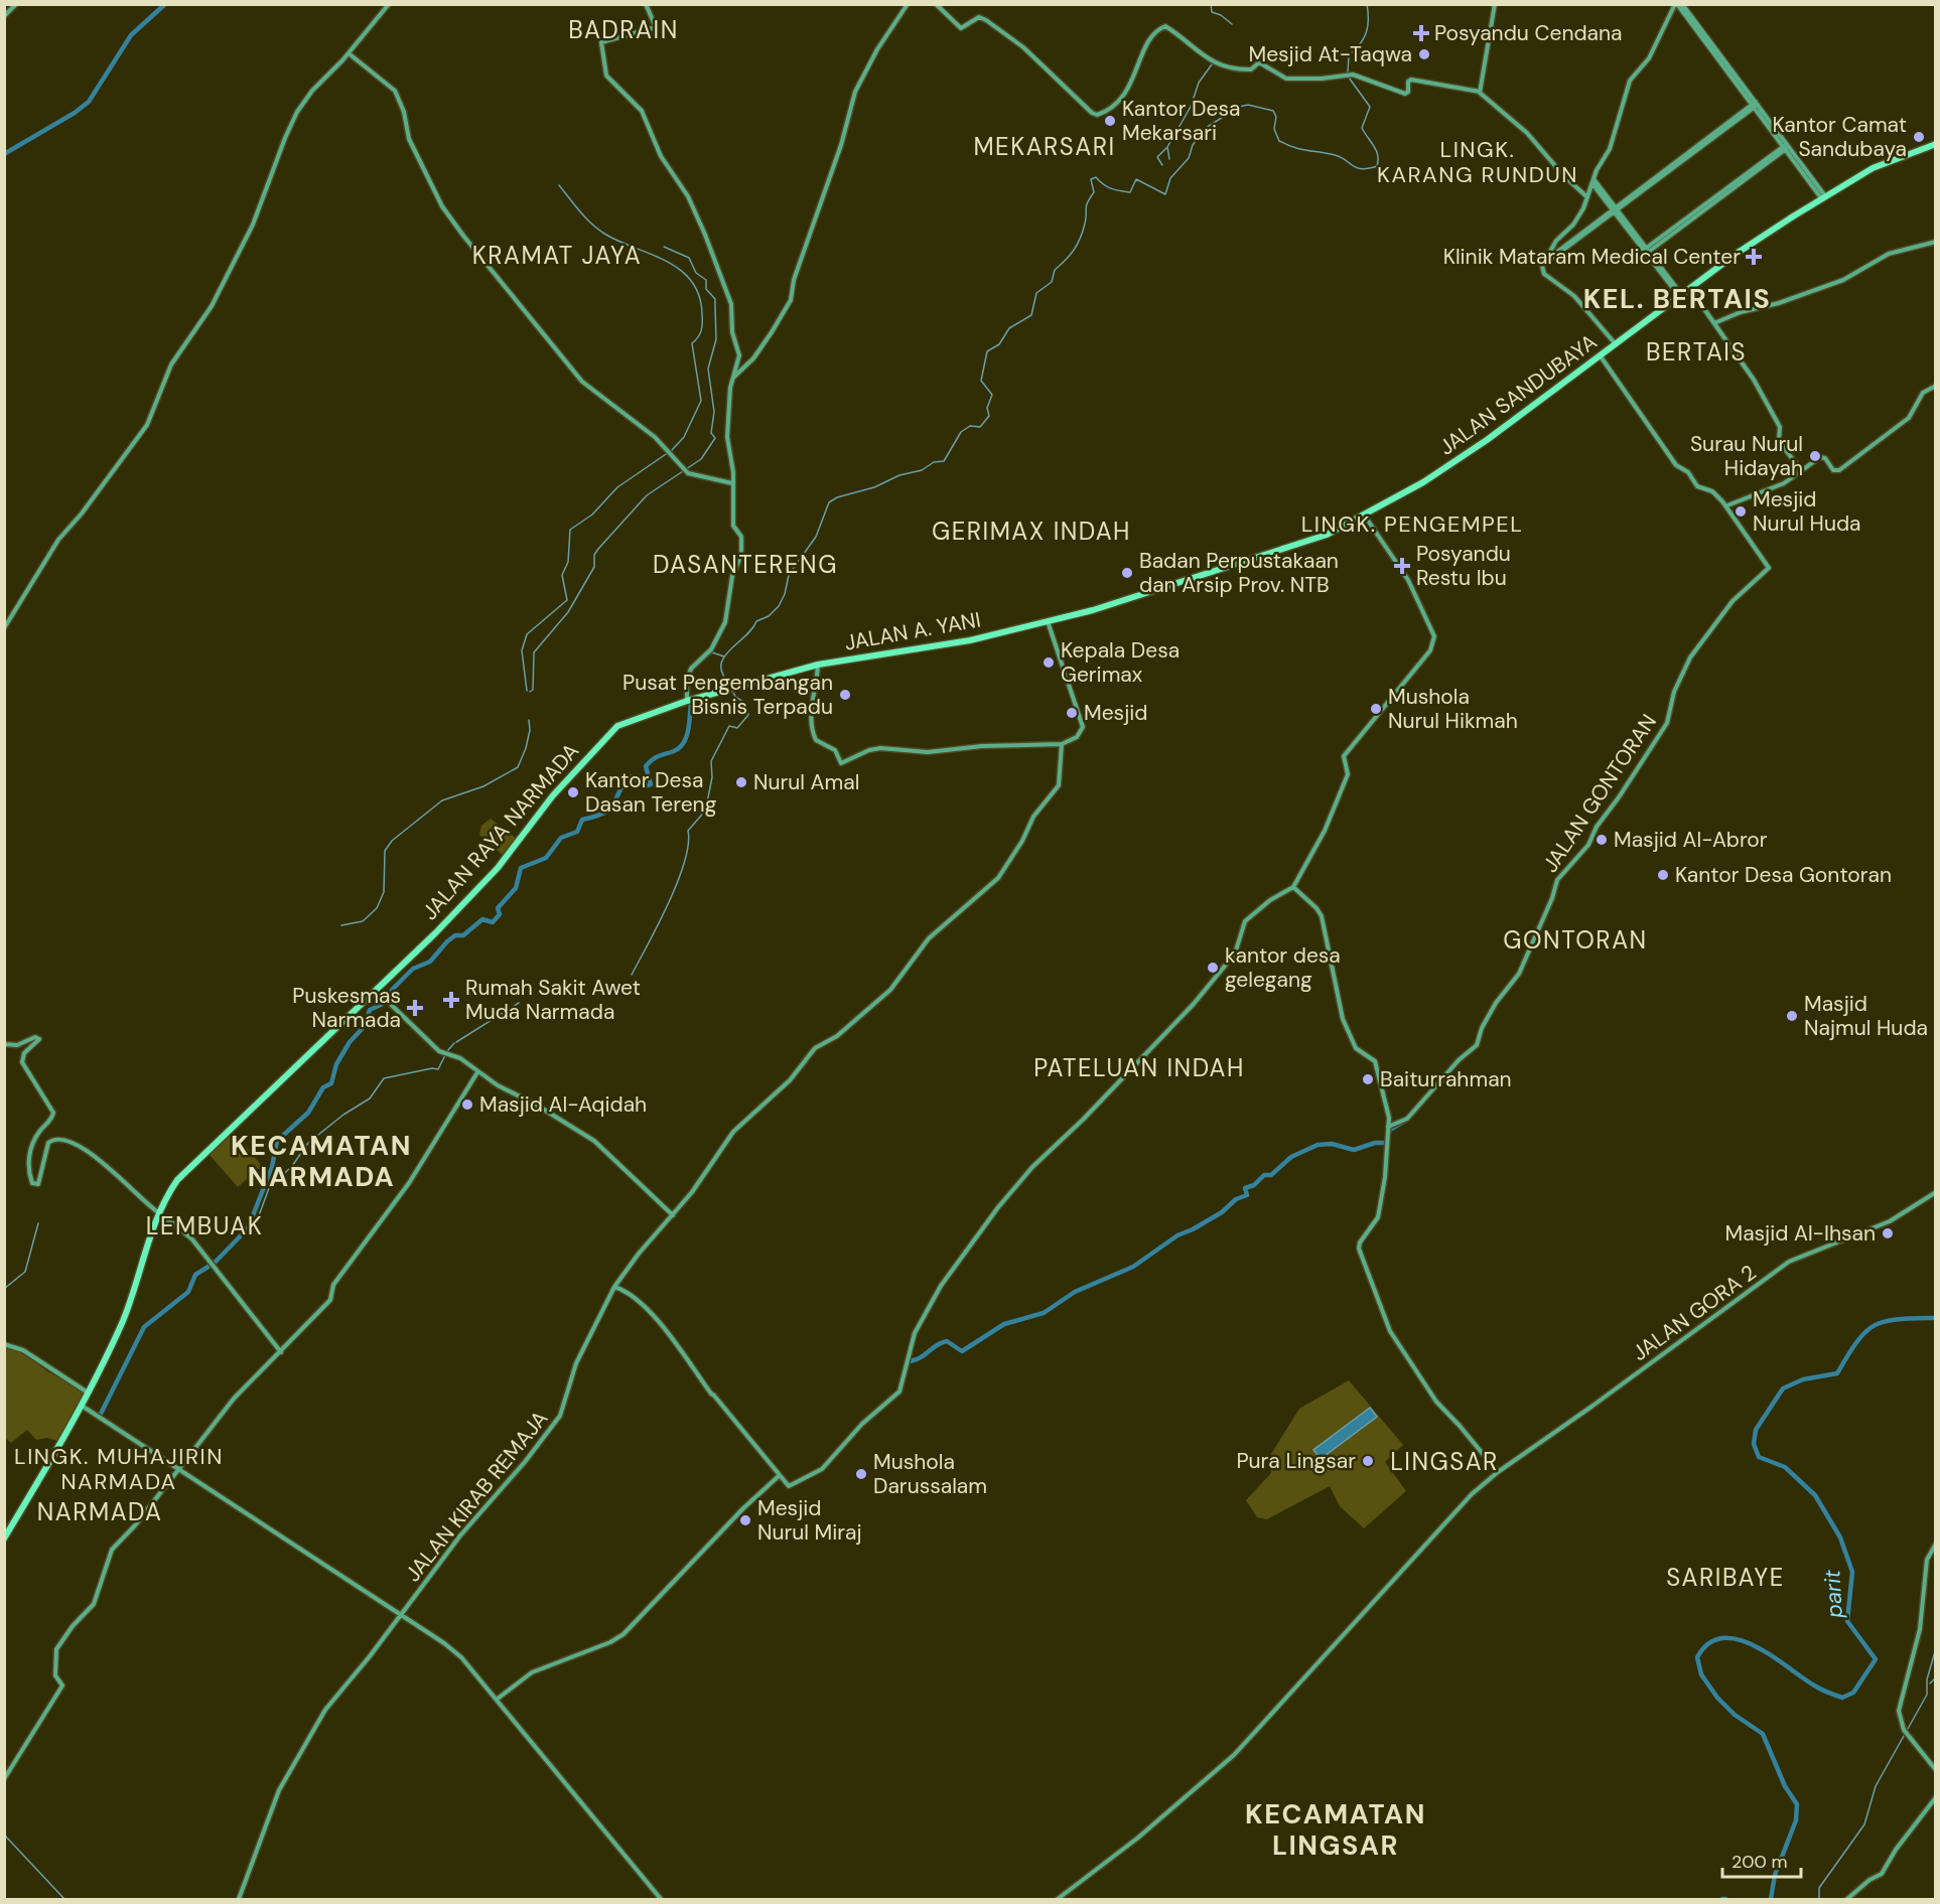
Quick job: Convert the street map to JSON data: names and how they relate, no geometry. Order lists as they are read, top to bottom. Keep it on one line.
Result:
{"streets":{"highway":["JALAN SANDUBAYA","JALAN A. YANI","JALAN RAYA NARMADA"],"street":["JALAN GONTORAN","JALAN GORA 2","JALAN KIRAB REMAJA"]},"crossings":[["JALAN SANDUBAYA","JALAN A. YANI"],["JALAN SANDUBAYA","JALAN GONTORAN"],["JALAN A. YANI","JALAN RAYA NARMADA"]],"districts":["BADRAIN","MEKARSARI","LINGK. KARANG RUNDUN","KRAMAT JAYA","KEL. BERTAIS","BERTAIS","LINGK. PENGEMPEL","GERIMAX INDAH","DASANTERENG","GONTORAN","PATELUAN INDAH","KECAMATAN NARMADA","LEMBUAK","LINGK. MUHAJIRIN NARMADA","LINGSAR","NARMADA","SARIBAYE","KECAMATAN LINGSAR"],"water":["parit"],"places":{"health":["Posyandu Cendana","Klinik Mataram Medical Center","Posyandu Restu Ibu","Rumah Sakit Awet Muda Narmada","Puskesmas Narmada"],"other":["Mesjid At-Taqwa","Kantor Desa Mekarsari","Kantor Camat Sandubaya","Surau Nurul Hidayah","Mesjid Nurul Huda","Badan Perpustakaan dan Arsip Prov. NTB","Kepala Desa Gerimax","Pusat Pengembangan Bisnis Terpadu","Mushola Nurul Hikmah","Mesjid","Nurul Amal","Kantor Desa Dasan Tereng","Masjid Al-Abror","Kantor Desa Gontoran","kantor desa gelegang","Masjid Najmul Huda","Baiturrahman","Masjid Al-Aqidah","Masjid Al-Ihsan","Pura Lingsar","Mushola Darussalam","Mesjid Nurul Miraj"]},"scale_bar":"200 m"}
